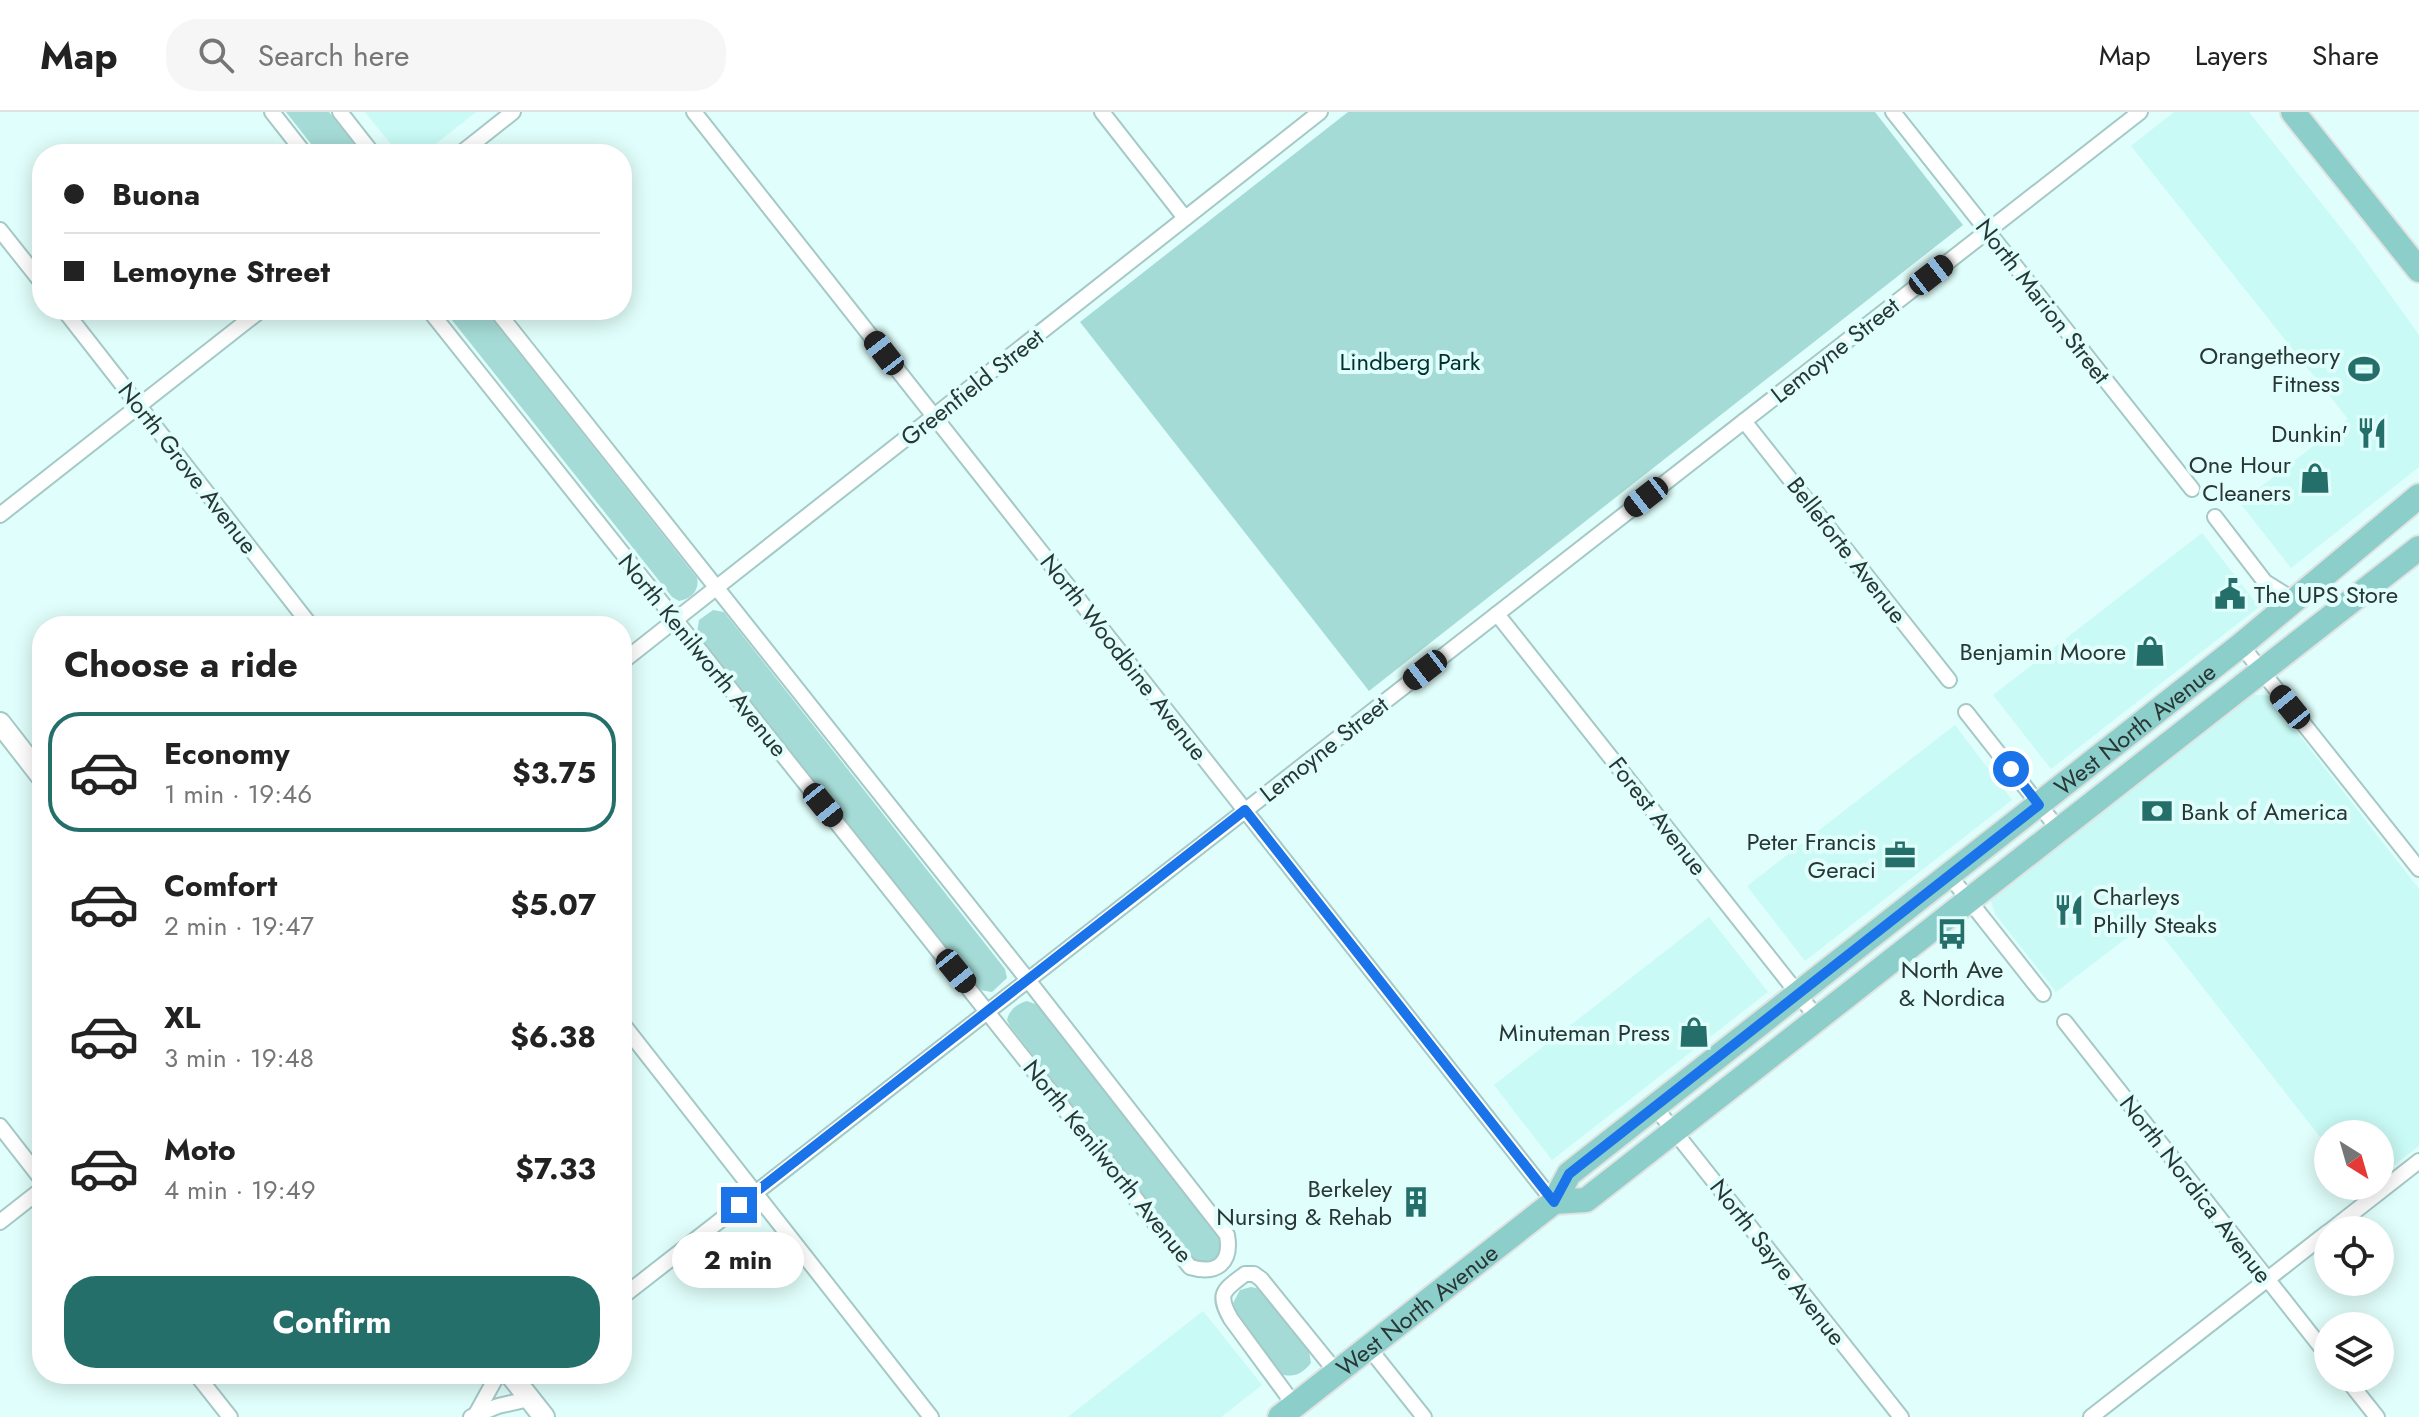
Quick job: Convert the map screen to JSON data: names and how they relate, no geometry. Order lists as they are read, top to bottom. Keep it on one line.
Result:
{"streets":{"main road":["West North Avenue"],"street":["North Marion Street","Lemoyne Street","Greenfield Street","North Grove Avenue","Belleforte Avenue","North Kenilworth Avenue","North Woodbine Avenue","Forest Avenue","North Nordica Avenue","North Sayre Avenue"]},"crossings":[["North Marion Street","Lemoyne Street"],["Lemoyne Street","Belleforte Avenue"],["Lemoyne Street","North Kenilworth Avenue"],["Lemoyne Street","North Woodbine Avenue"],["Lemoyne Street","Forest Avenue"],["Greenfield Street","North Kenilworth Avenue"],["Greenfield Street","North Woodbine Avenue"],["North Woodbine Avenue","West North Avenue"],["West North Avenue","Forest Avenue"],["West North Avenue","North Sayre Avenue"]],"parks":["Lindberg Park"],"places":{"sports":["Orangetheory Fitness"],"restaurant":["Dunkin'","Charleys Philly Steaks"],"shop":["One Hour Cleaners","Benjamin Moore","Minuteman Press"],"public building":["The UPS Store"],"bank":["Bank of America"],"office":["Peter Francis Geraci"],"bus stop":["North Ave & Nordica"],"building":["Berkeley Nursing & Rehab"]},"north":"bottom right","page":{"header":"Map","search":"Search here","nav":["Map","Layers","Share"],"banner":["Buona","Lemoyne Street"],"heading":"Choose a ride","list":[{"name":"Economy","note":"1 min · 19:46","value":"$3.75"},{"name":"Comfort","note":"2 min · 19:47","value":"$5.07"},{"name":"XL","note":"3 min · 19:48","value":"$6.38"},{"name":"Moto","note":"4 min · 19:49","value":"$7.33"}],"bubble":"2 min","buttons":"Confirm"}}
